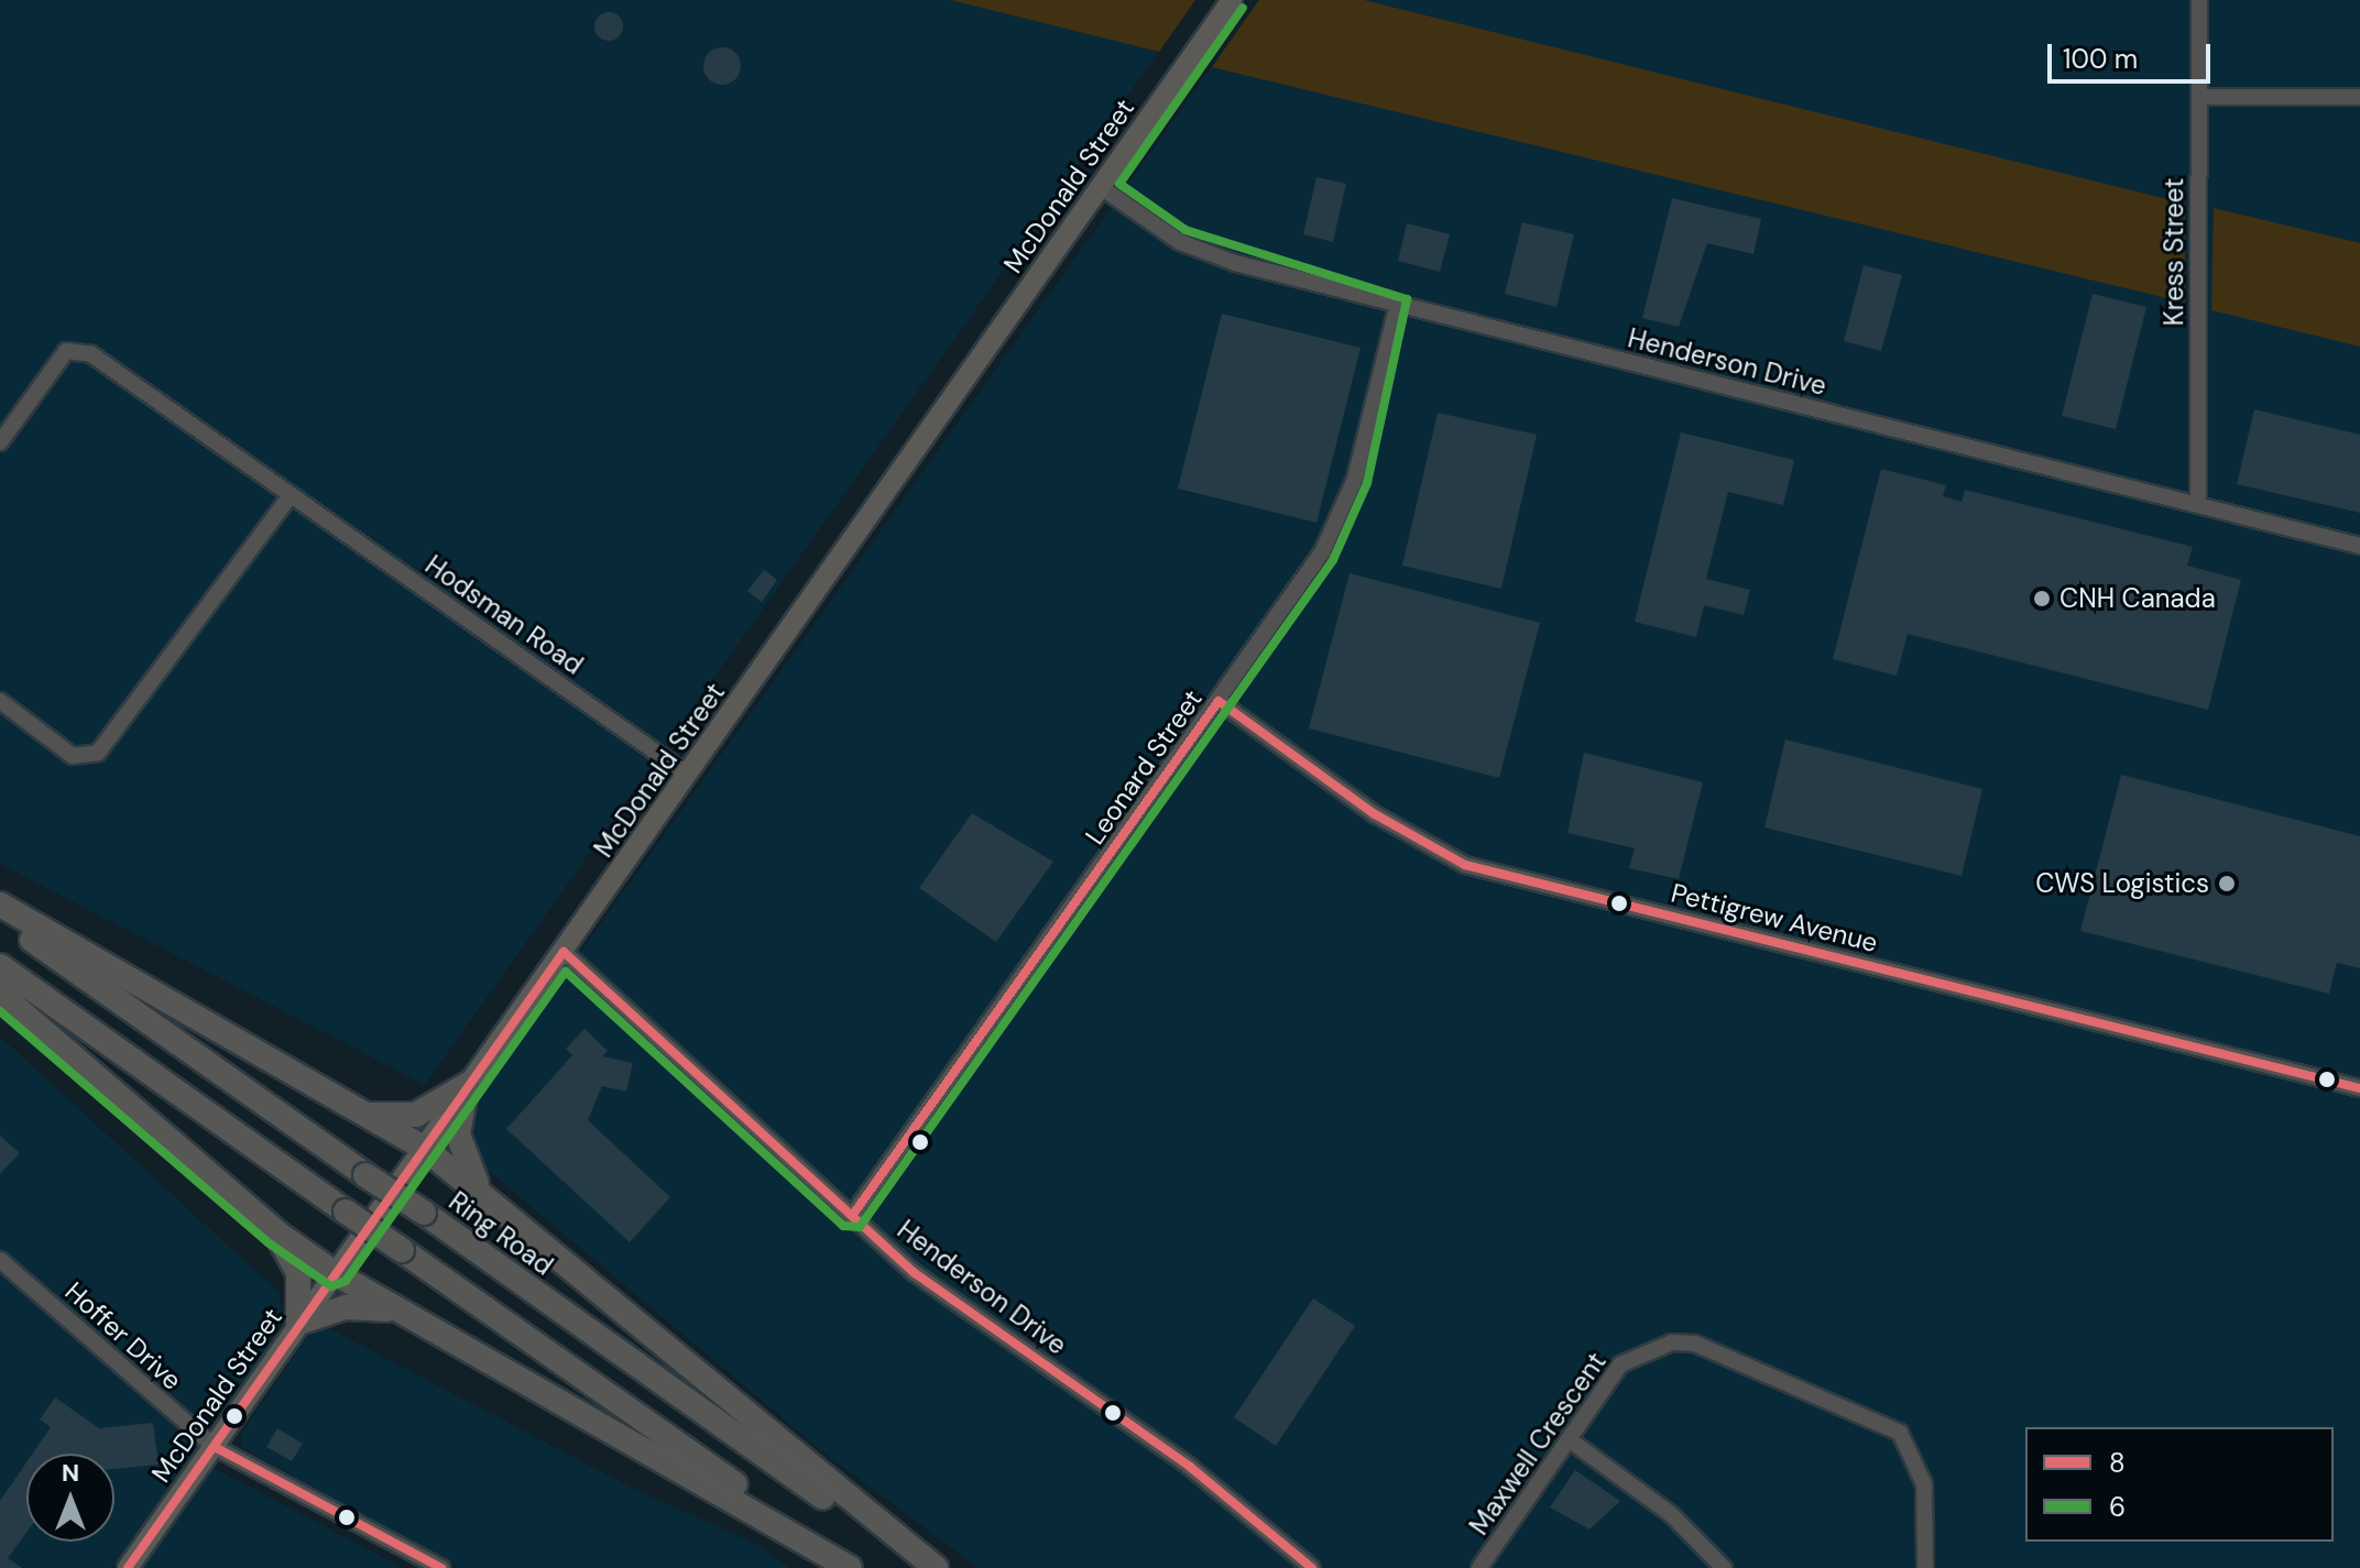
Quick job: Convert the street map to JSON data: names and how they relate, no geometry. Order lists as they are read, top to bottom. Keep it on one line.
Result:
{"streets":{"highway":["Ring Road"],"main road":["McDonald Street"],"street":["Kress Street","Henderson Drive","Hodsman Road","Leonard Street","Pettigrew Avenue","Hoffer Drive","Maxwell Crescent"]},"crossings":[["McDonald Street","Henderson Drive"],["McDonald Street","Hodsman Road"],["McDonald Street","Hoffer Drive"],["Kress Street","Henderson Drive"],["Henderson Drive","Leonard Street"],["Leonard Street","Pettigrew Avenue"]],"places":["CNH Canada","CWS Logistics"],"lines":["transit line 6","transit line 8"],"legend":["8","6"],"scale_bar":"100 m","north":"top"}
